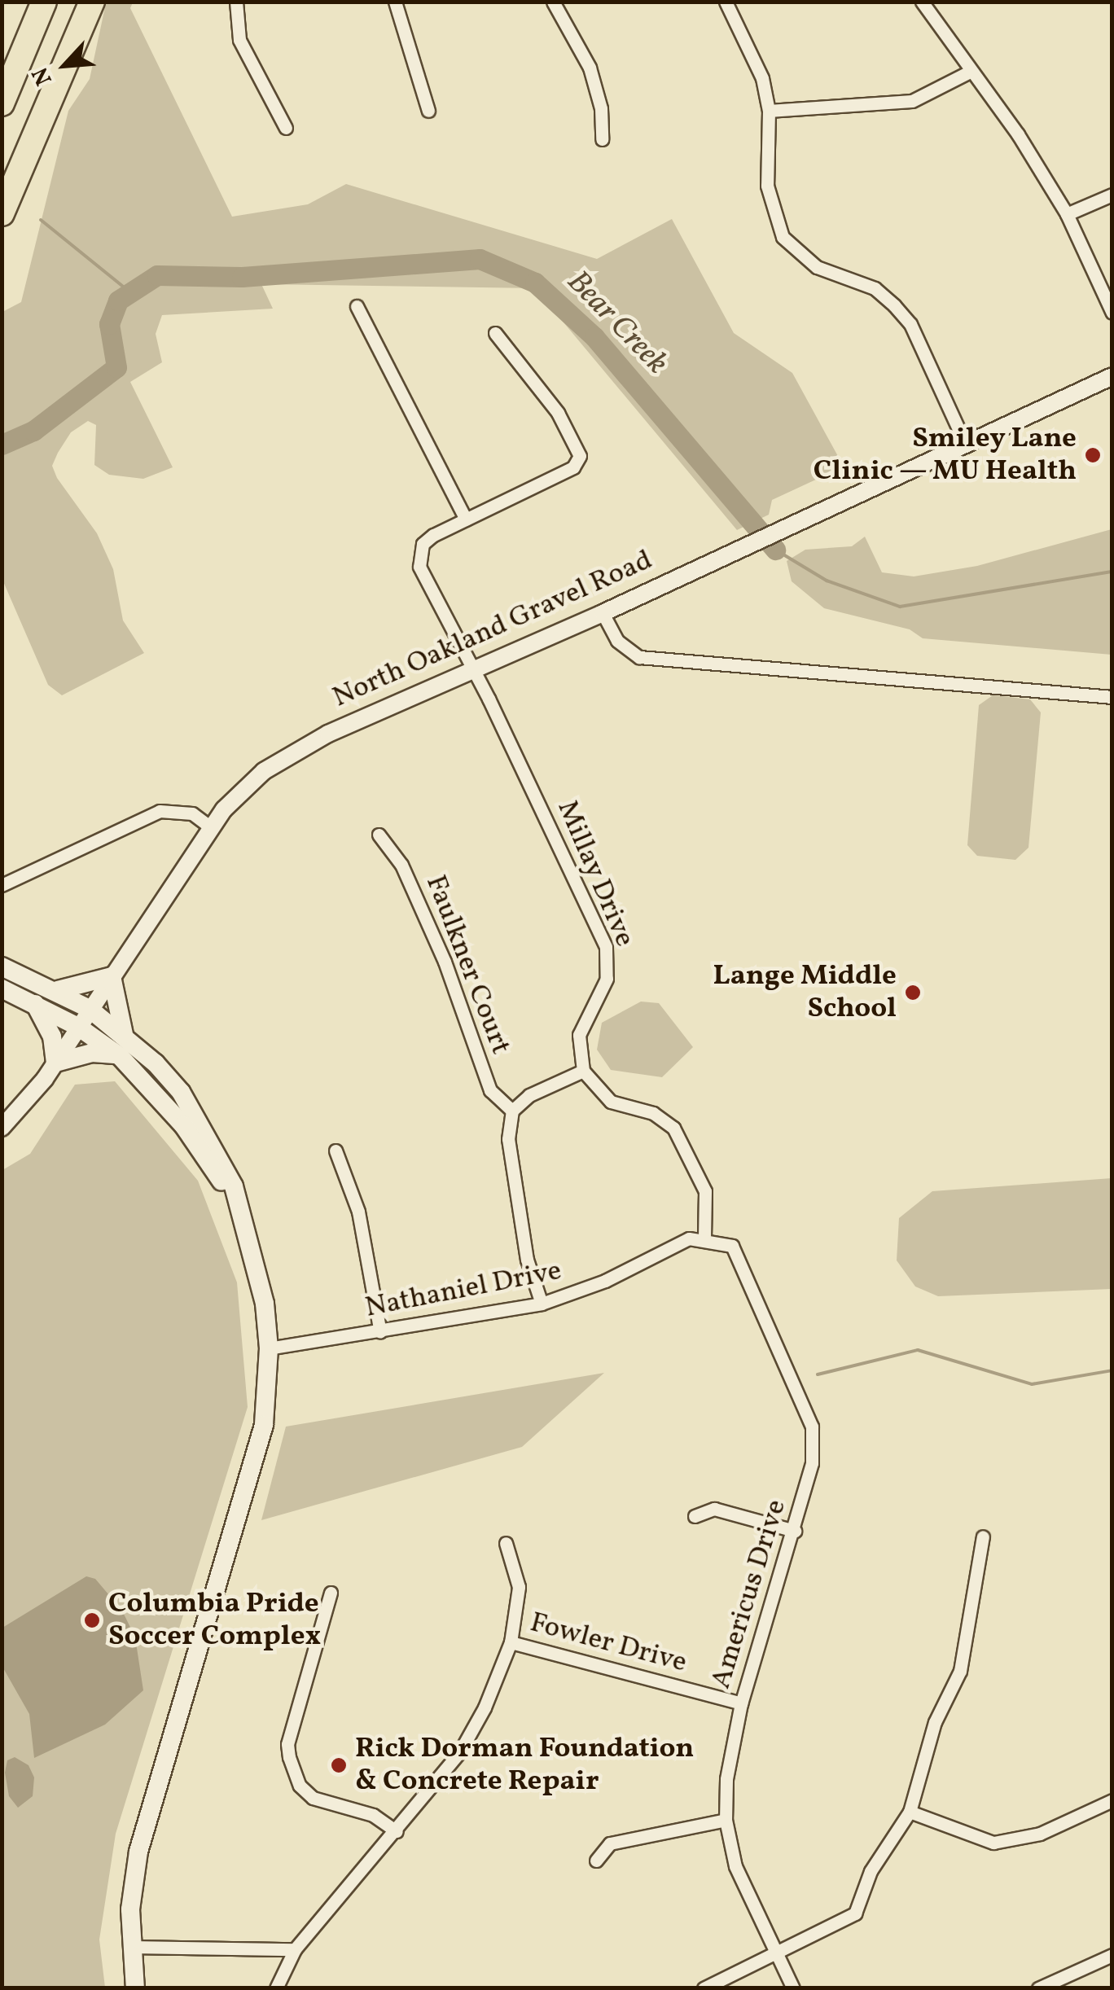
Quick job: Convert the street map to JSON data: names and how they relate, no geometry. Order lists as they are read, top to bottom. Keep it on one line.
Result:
{"streets":{"street":["North Oakland Gravel Road","Millay Drive","Faulkner Court","Nathaniel Drive","Americus Drive","Fowler Drive"]},"crossings":[["North Oakland Gravel Road","Millay Drive"],["Nathaniel Drive","Americus Drive"],["Americus Drive","Fowler Drive"]],"water":["Bear Creek"],"places":["Smiley Lane Clinic — MU Health","Lange Middle School","Columbia Pride Soccer Complex","Rick Dorman Foundation & Concrete Repair"],"north":"bottom left"}
